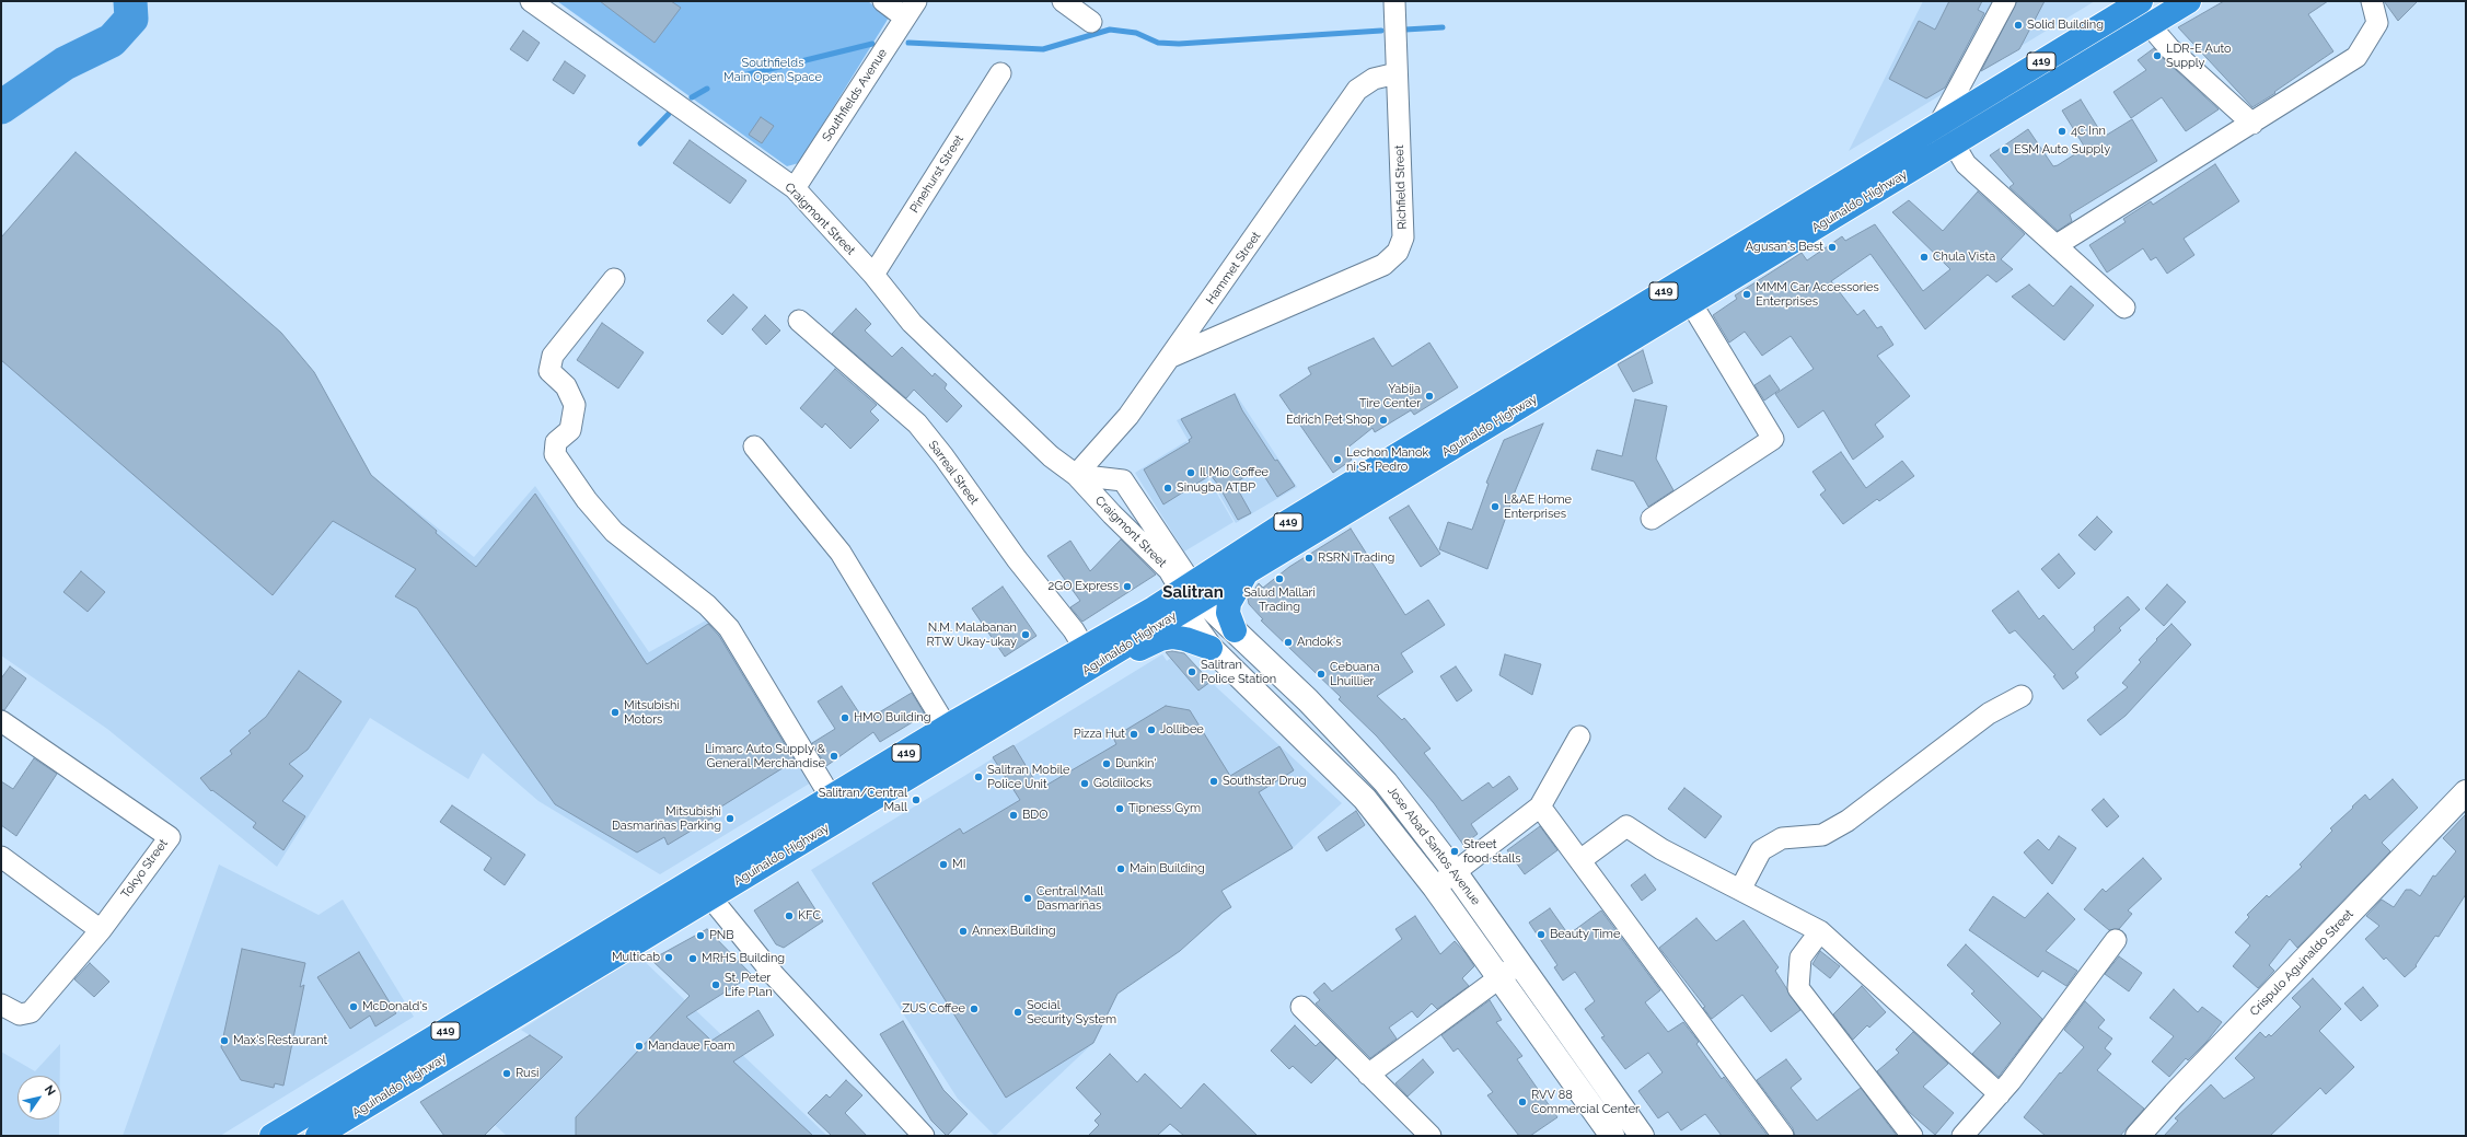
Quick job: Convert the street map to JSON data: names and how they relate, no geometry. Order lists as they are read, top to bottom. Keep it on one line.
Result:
{"streets":{"highway":["419","Aguinaldo Highway"],"main road":["Jose Abad Santos Avenue","Crispulo Aguinaldo Street"],"street":["Southfields Avenue","Pinehurst Street","Richfield Street","Craigmont Street","Hammet Street","Sarreal Street","Tokyo Street"]},"crossings":[["Southfields Avenue","Craigmont Street"],["Pinehurst Street","Craigmont Street"],["Richfield Street","Hammet Street"],["Aguinaldo Highway","Craigmont Street"],["Aguinaldo Highway","Sarreal Street"],["Aguinaldo Highway","Jose Abad Santos Avenue"],["Craigmont Street","Hammet Street"],["Craigmont Street","Jose Abad Santos Avenue"]],"districts":["Salitran"],"parks":["Southfields Main Open Space"],"places":["Solid Building","LDR-E Auto Supply","4C Inn","ESM Auto Supply","Agusan's Best","Chula Vista","MMM Car Accessories Enterprises","Yabija Tire Center","Edrich Pet Shop","Lechon Manok ni Sr. Pedro","Il Mio Coffee","Sinugba ATBP","L&AE Home Enterprises","RSRN Trading","Salud Mallari Trading","2GO Express","N.M. Malabanan RTW Ukay-ukay","Andok's","Salitran Police Station","Cebuana Lhuillier","Mitsubishi Motors","HMO Building","Jollibee","Pizza Hut","Limarc Auto Supply & General Merchandise","Dunkin'","Salitran Mobile Police Unit","Southstar Drug","Goldilocks","Salitran/Central Mall","Tipness Gym","BDO","Mitsubishi Dasmariñas Parking","Street food stalls","MI","Main Building","Central Mall Dasmariñas","KFC","Annex Building","Beauty Time","PNB","Multicab","MRHS Building","St. Peter Life Plan","McDonald's","ZUS Coffee","Social Security System","Max's Restaurant","Mandaue Foam","Rusi","RVV 88 Commercial Center"],"north":"top right"}
